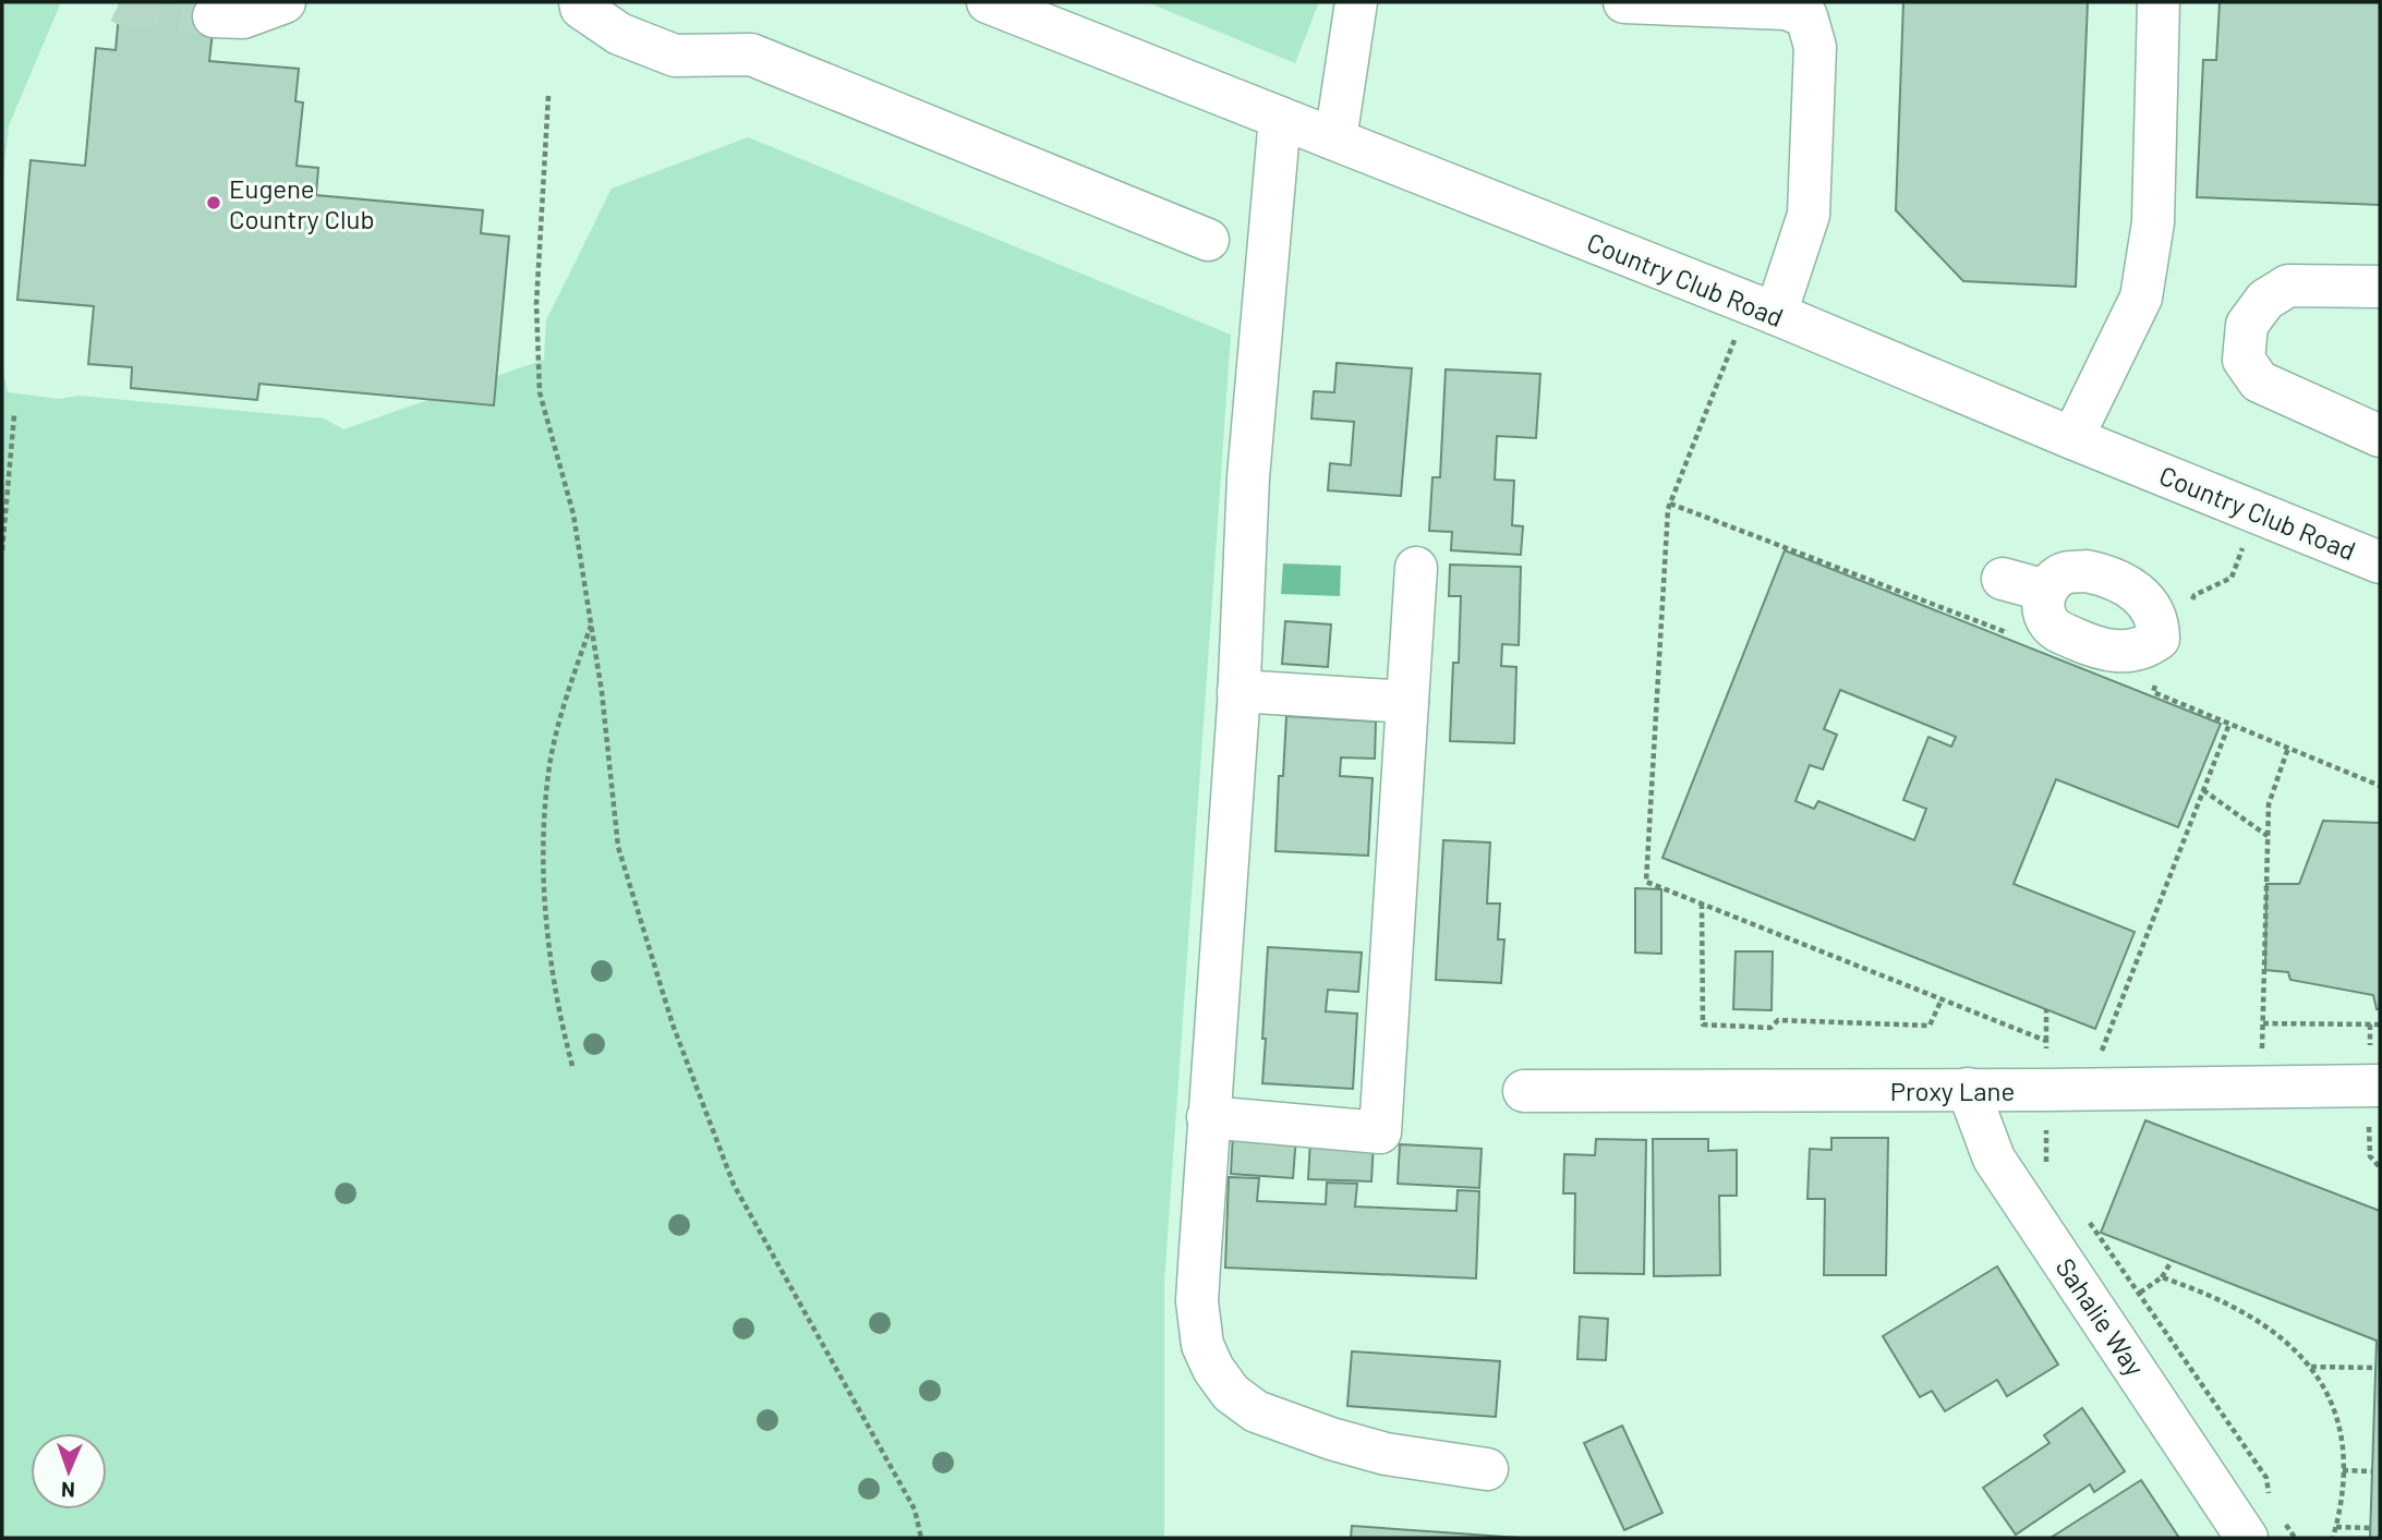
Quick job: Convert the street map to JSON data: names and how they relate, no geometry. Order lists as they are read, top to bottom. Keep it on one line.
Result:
{"streets":{"street":["Country Club Road","Proxy Lane","Sahalie Way"]},"crossings":[["Proxy Lane","Sahalie Way"]],"places":["Eugene Country Club"],"north":"bottom"}
